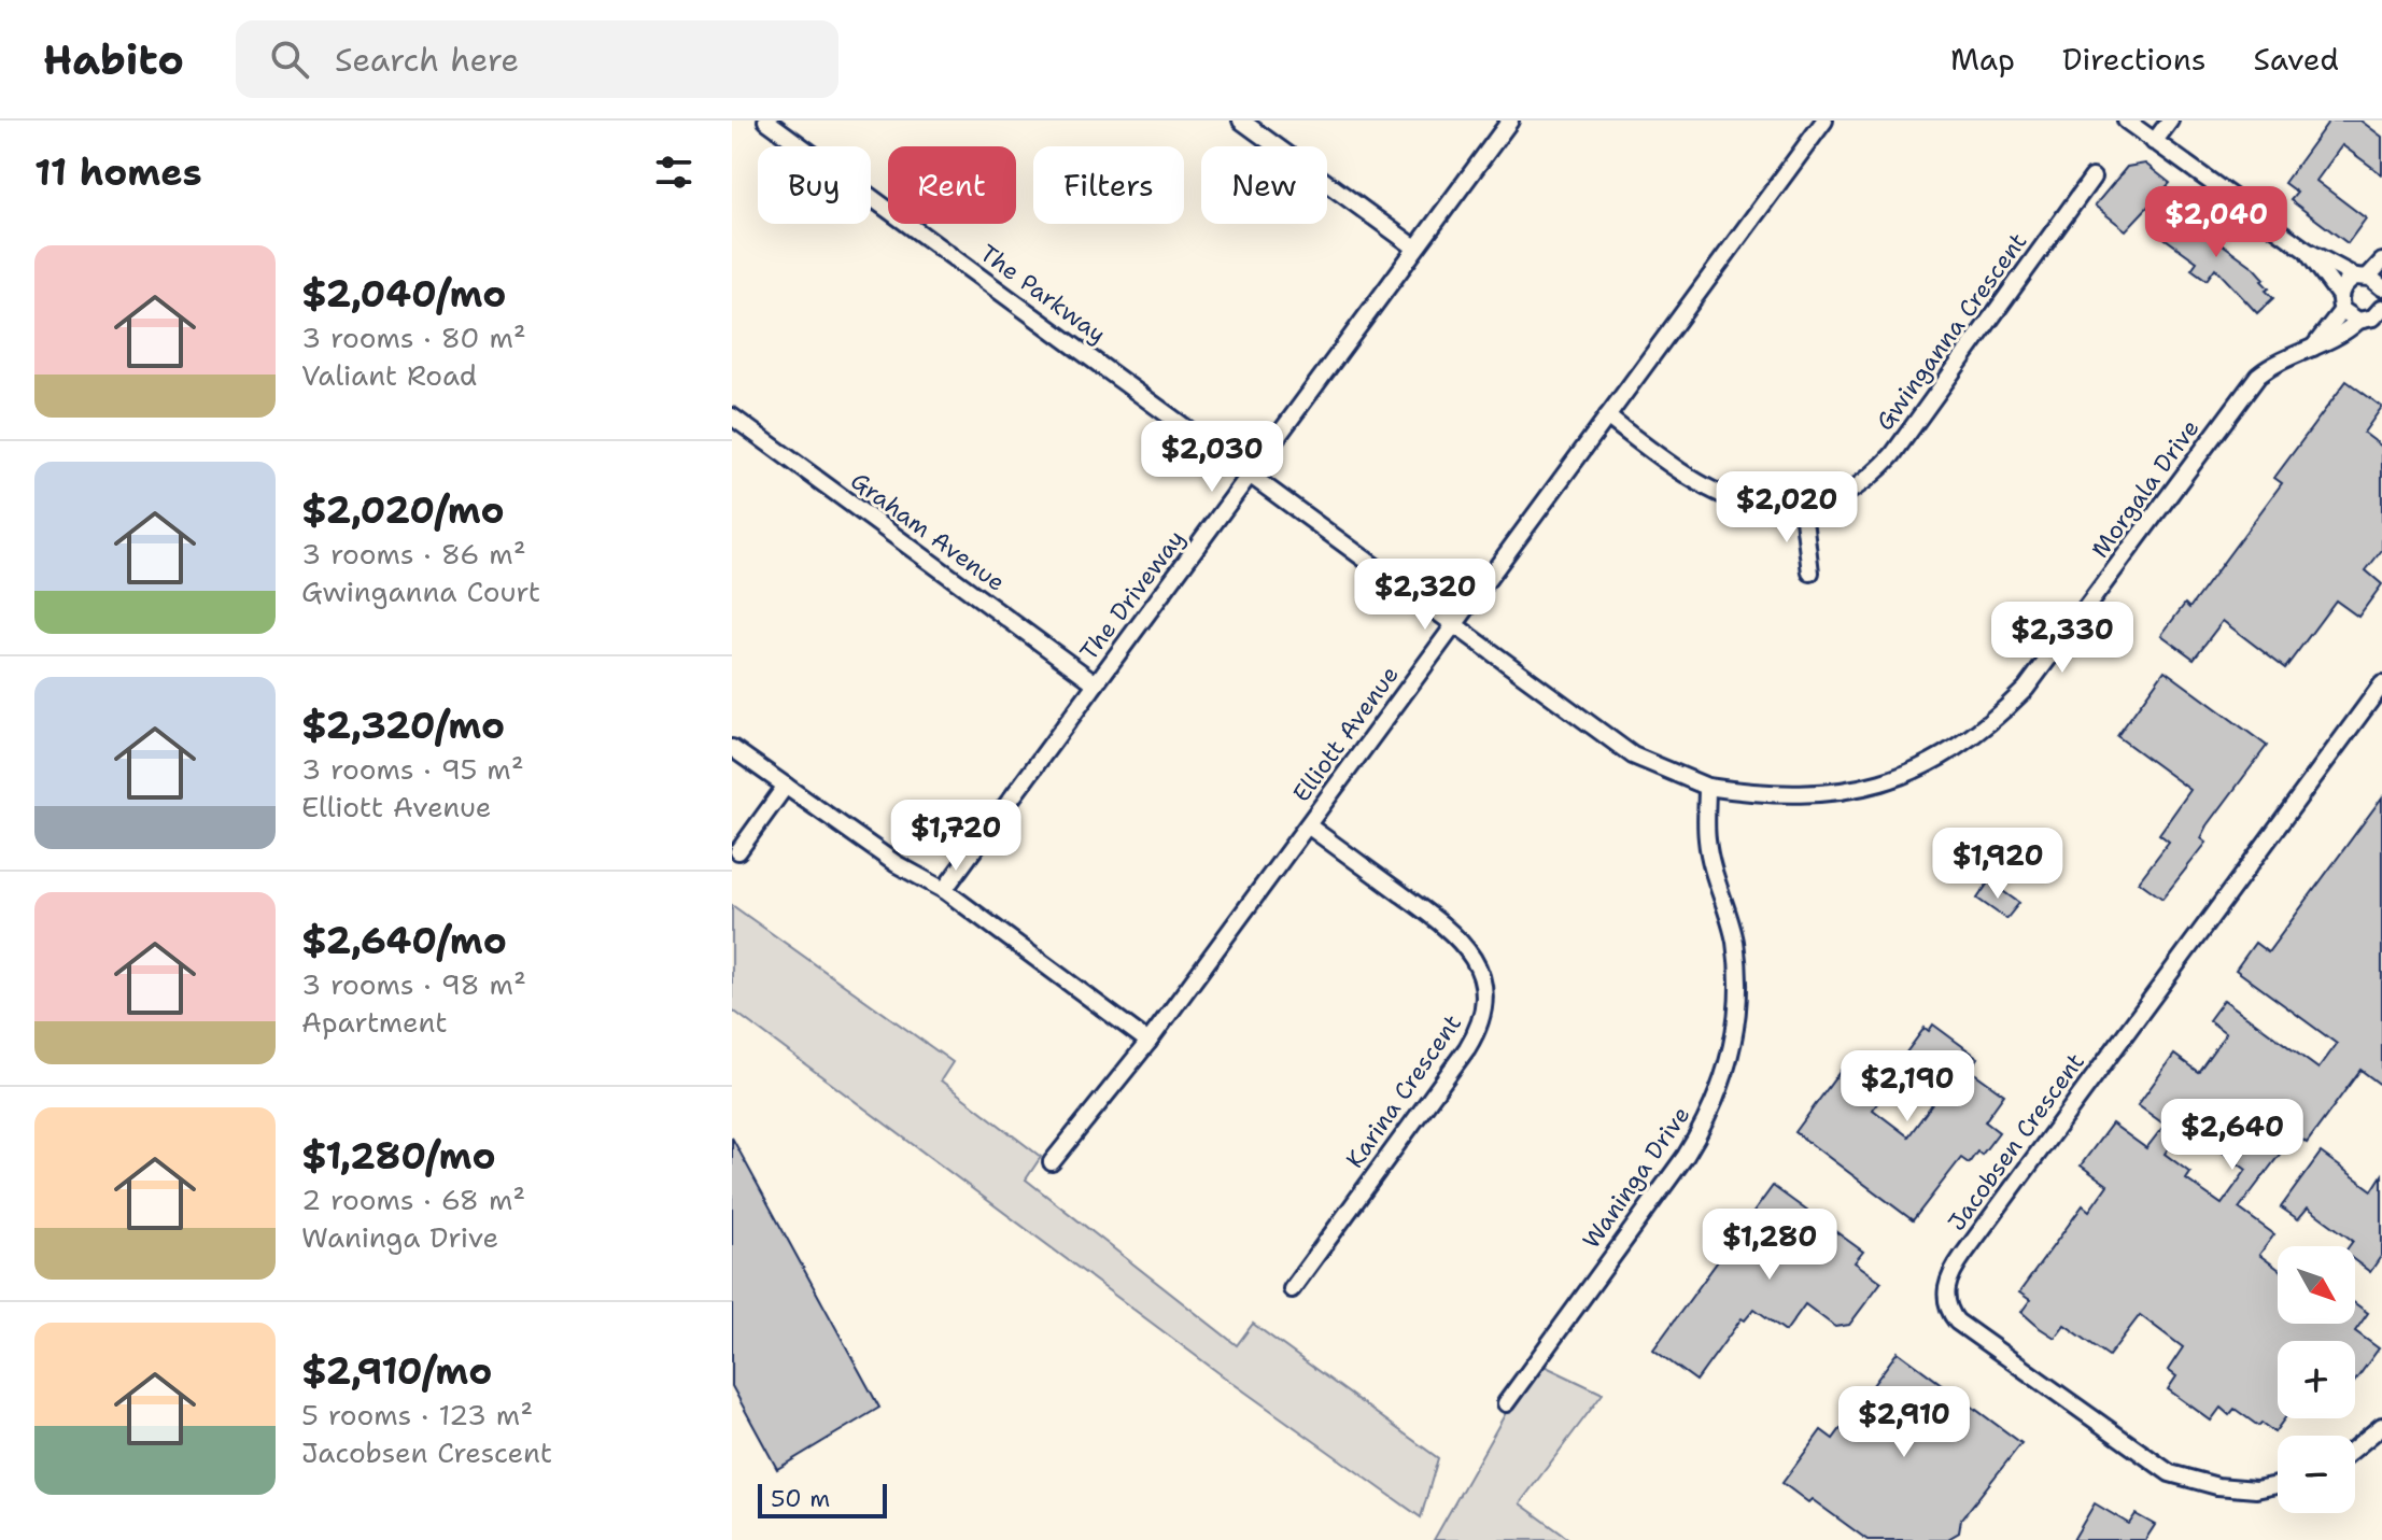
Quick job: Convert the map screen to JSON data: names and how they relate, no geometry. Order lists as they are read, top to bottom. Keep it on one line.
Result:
{"streets":{"street":["The Parkway","Gwinganna Crescent","Morgala Drive","Graham Avenue","The Driveway","Elliott Avenue","Karina Crescent","Jacobsen Crescent","Waninga Drive"]},"crossings":[["The Parkway","The Driveway"],["Gwinganna Crescent","Elliott Avenue"],["Morgala Drive","Waninga Drive"],["Graham Avenue","The Driveway"],["Elliott Avenue","Karina Crescent"]],"scale_bar":"50 m","north":"bottom right","page":{"header":"Habito","search":"Search here","nav":["Map","Directions","Saved"],"heading":"11 homes","chip":["Buy","Rent","Filters","New"],"price":["$2,040","$2,030","$2,020","$2,320","$2,330","$1,720","$1,920","$2,190","$2,640","$1,280","$2,910"],"list":[{"name":"$2,040/mo","note":"3 rooms · 80 m² · Valiant Road"},{"name":"$2,020/mo","note":"3 rooms · 86 m² · Gwinganna Court"},{"name":"$2,320/mo","note":"3 rooms · 95 m² · Elliott Avenue"},{"name":"$2,640/mo","note":"3 rooms · 98 m² · Apartment"},{"name":"$1,280/mo","note":"2 rooms · 68 m² · Waninga Drive"},{"name":"$2,910/mo","note":"5 rooms · 123 m² · Jacobsen Crescent"}],"map_buttons":["+","−"],"scale":"50 m"}}
